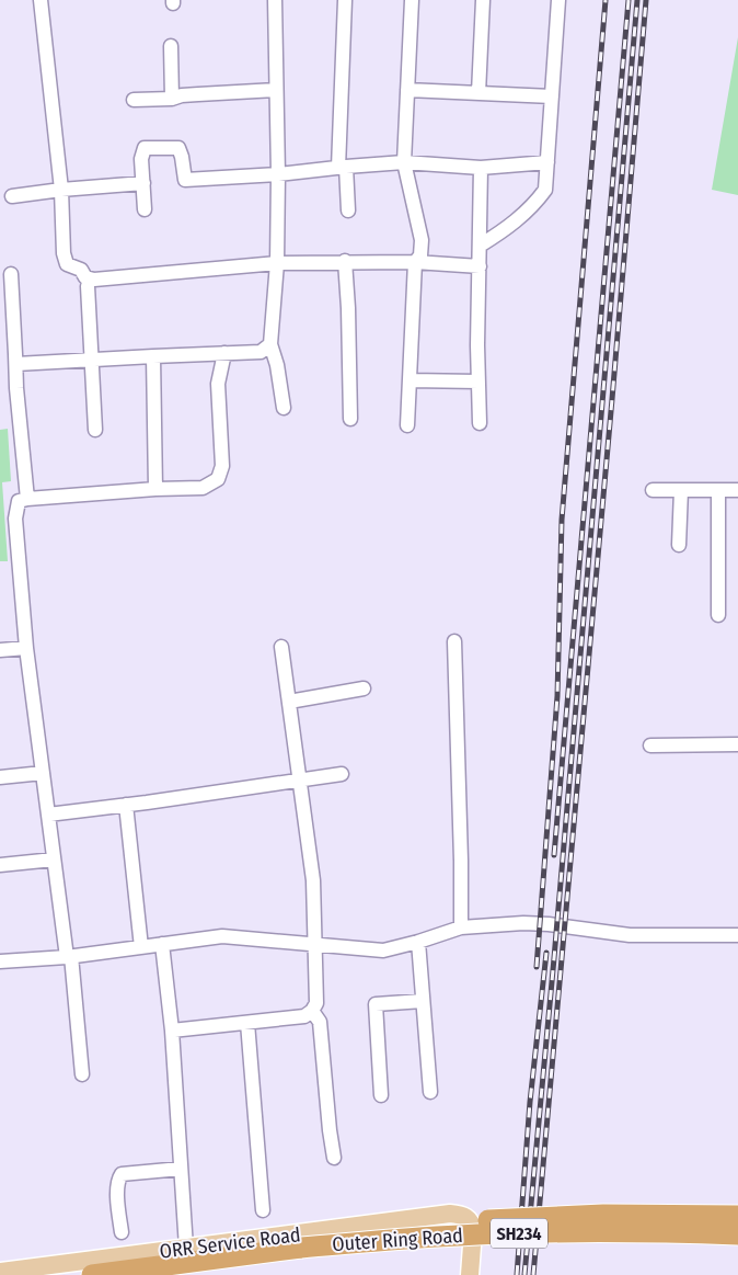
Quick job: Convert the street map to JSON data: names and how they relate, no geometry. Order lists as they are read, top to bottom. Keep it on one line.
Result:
{"streets":{"highway":["SH234","Outer Ring Road"],"main road":["ORR Service Road"]}}
